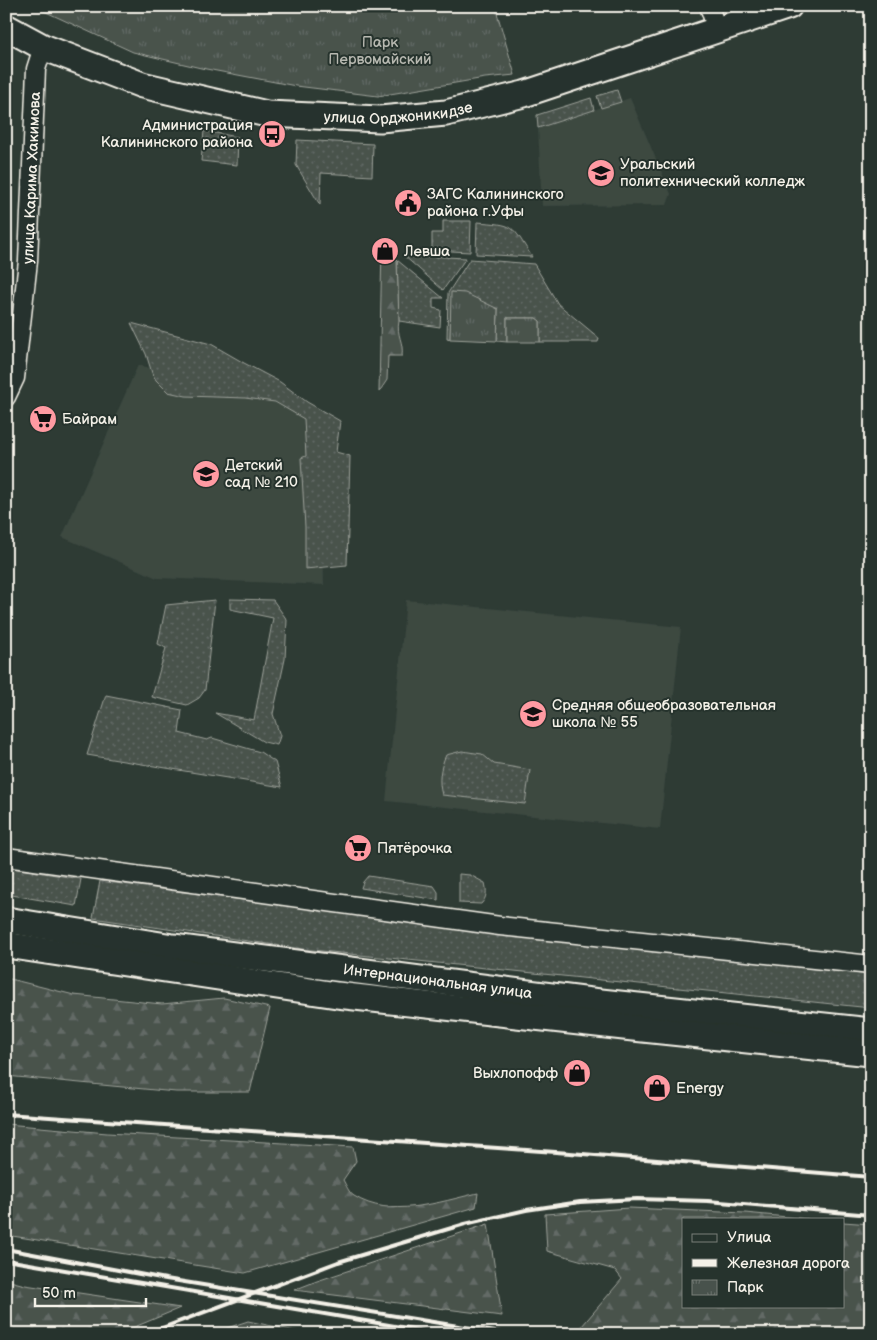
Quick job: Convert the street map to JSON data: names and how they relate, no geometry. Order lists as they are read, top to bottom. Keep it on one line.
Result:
{"streets":{"main road":["улица Орджоникидзе","Интернациональная улица"],"street":["улица Карима Хакимова"]},"crossings":[["улица Орджоникидзе","улица Карима Хакимова"]],"parks":["Парк Первомайский"],"places":{"bus stop":["Администрация Калининского района"],"school or university":["Уральский политехнический колледж","Детский сад № 210","Средняя общеобразовательная школа № 55"],"public building":["ЗАГС Калининского района г.Уфы"],"shop":["Левша","Выхлопофф","Energy"],"supermarket":["Байрам","Пятёрочка"]},"legend":["Улица","Железная дорога","Парк"],"scale_bar":"50 m"}
